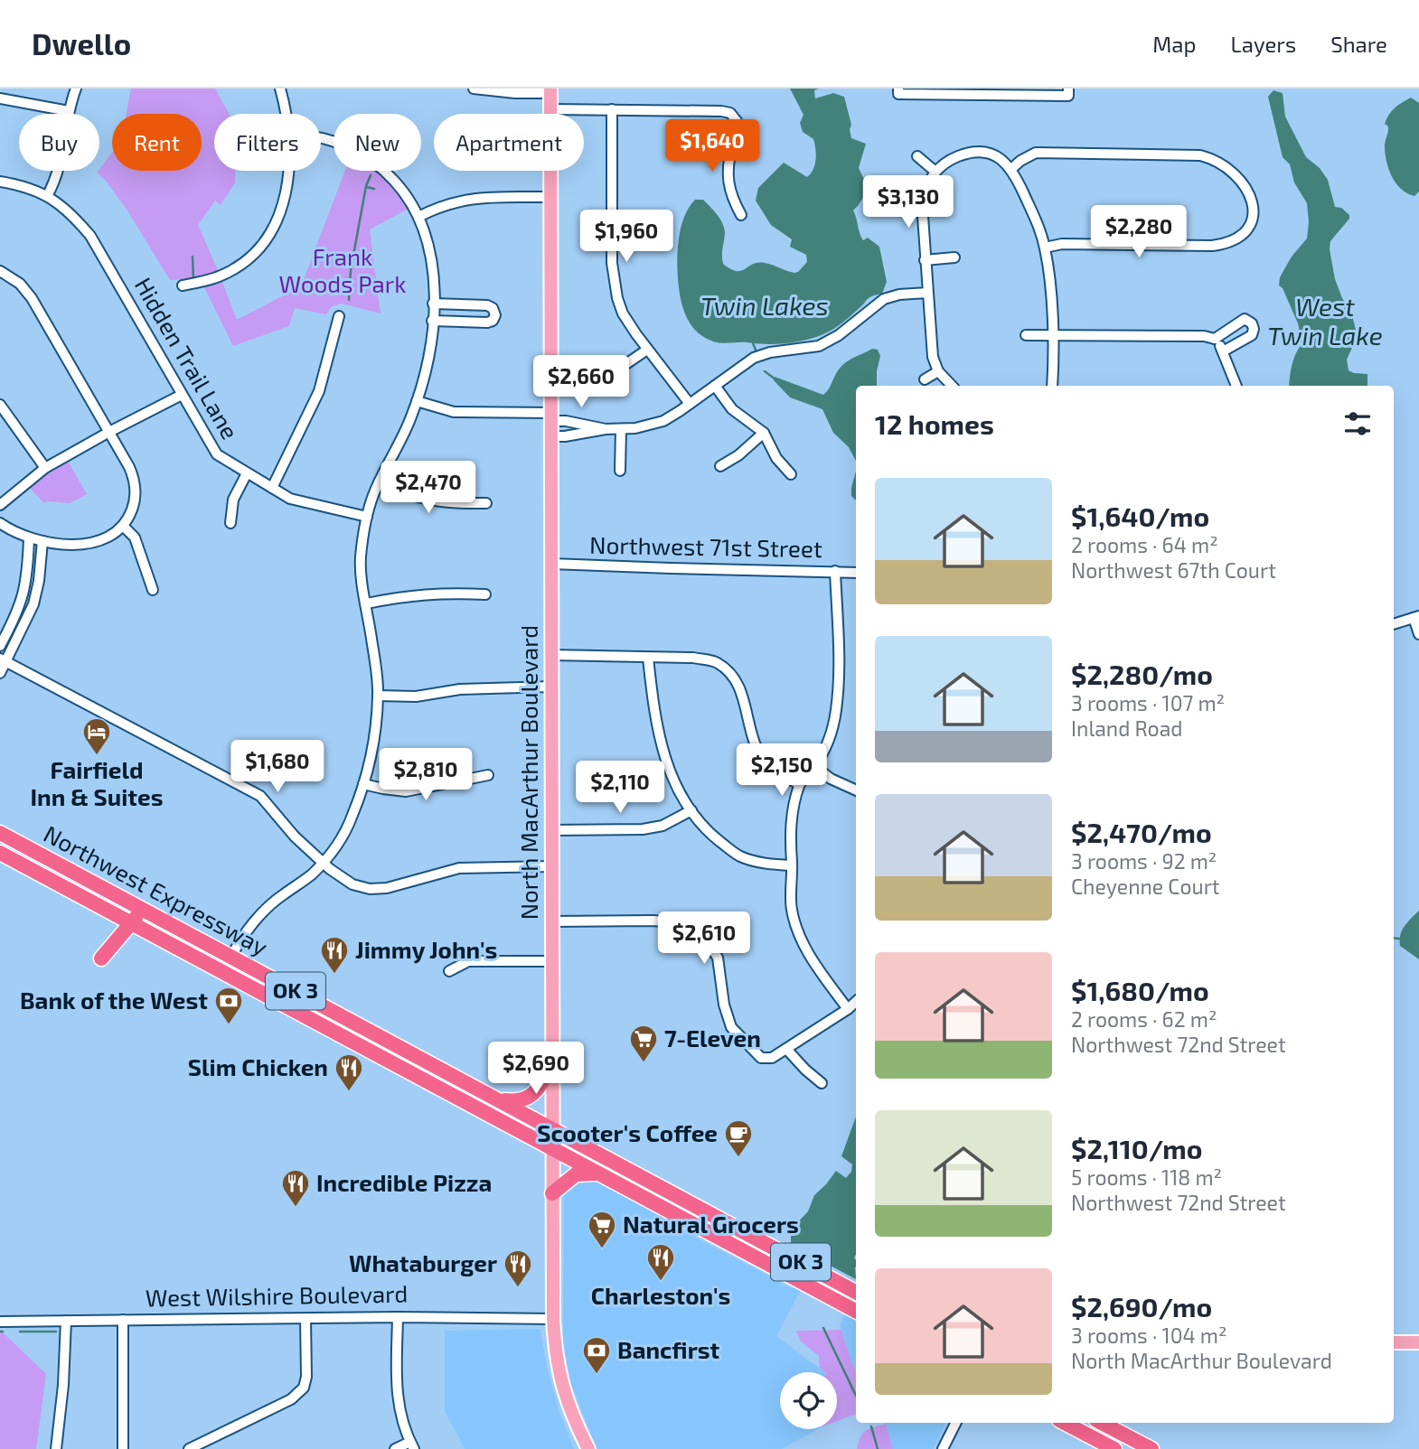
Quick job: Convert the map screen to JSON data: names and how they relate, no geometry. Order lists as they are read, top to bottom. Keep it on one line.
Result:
{"streets":{"highway":["Northwest Expressway","OK 3"],"main road":["North MacArthur Boulevard"],"street":["Hidden Trail Lane","Northwest 71st Street","West Wilshire Boulevard"]},"crossings":[["Northwest 71st Street","North MacArthur Boulevard"],["North MacArthur Boulevard","Northwest Expressway"],["North MacArthur Boulevard","West Wilshire Boulevard"]],"water":["Twin Lakes","West Twin Lake"],"parks":["Frank Woods Park"],"places":{"hotel":["Fairfield Inn & Suites"],"restaurant":["Jimmy John's","Slim Chicken","Incredible Pizza","Charleston's","Whataburger"],"bank":["Bank of the West","Bancfirst"],"supermarket":["7-Eleven","Natural Grocers"],"cafe":["Scooter's Coffee"]},"page":{"header":"Dwello","nav":["Map","Layers","Share"],"chip":["Buy","Rent","Filters","New","Apartment"],"price":["$1,640","$3,130","$2,280","$1,960","$2,660","$2,470","$1,680","$2,150","$2,810","$2,110","$2,610","$2,690"],"heading":"12 homes","list":[{"name":"$1,640/mo","note":"2 rooms · 64 m² · Northwest 67th Court"},{"name":"$2,280/mo","note":"3 rooms · 107 m² · Inland Road"},{"name":"$2,470/mo","note":"3 rooms · 92 m² · Cheyenne Court"},{"name":"$1,680/mo","note":"2 rooms · 62 m² · Northwest 72nd Street"},{"name":"$2,110/mo","note":"5 rooms · 118 m² · Northwest 72nd Street"},{"name":"$2,690/mo","note":"3 rooms · 104 m² · North MacArthur Boulevard"}]}}
